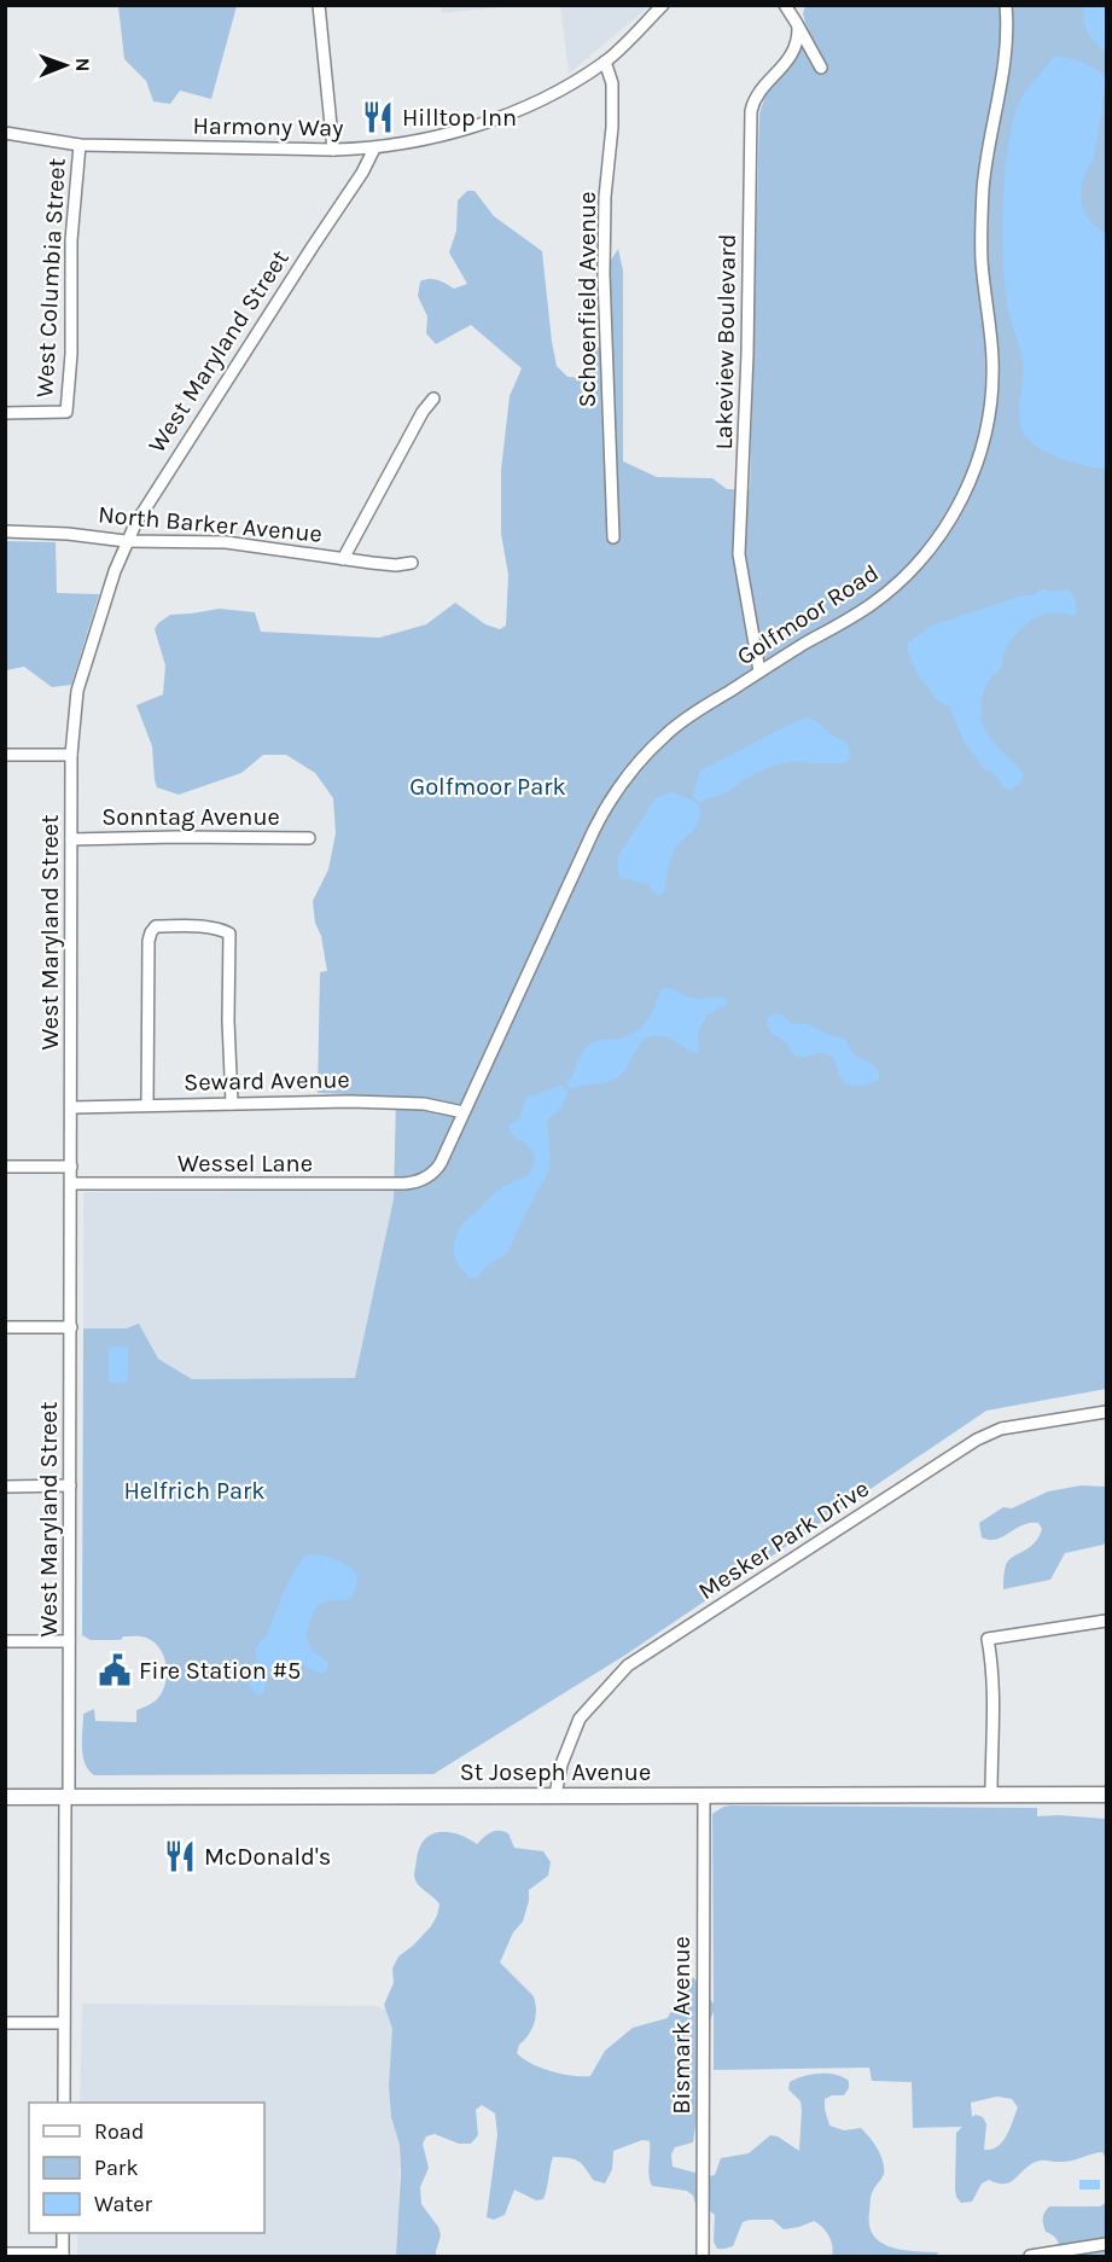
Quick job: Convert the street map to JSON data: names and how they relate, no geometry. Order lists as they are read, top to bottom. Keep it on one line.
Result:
{"streets":{"main road":["St Joseph Avenue"],"street":["Harmony Way","West Columbia Street","Schoenfield Avenue","Lakeview Boulevard","West Maryland Street","North Barker Avenue","Golfmoor Road","Sonntag Avenue","Seward Avenue","Wessel Lane","Mesker Park Drive","Bismark Avenue"]},"crossings":[["Harmony Way","West Columbia Street"],["Harmony Way","Schoenfield Avenue"],["Harmony Way","West Maryland Street"],["Lakeview Boulevard","Golfmoor Road"],["West Maryland Street","North Barker Avenue"],["West Maryland Street","Sonntag Avenue"],["West Maryland Street","Seward Avenue"],["West Maryland Street","Wessel Lane"],["West Maryland Street","St Joseph Avenue"],["Golfmoor Road","Seward Avenue"],["Golfmoor Road","Wessel Lane"],["Mesker Park Drive","St Joseph Avenue"],["St Joseph Avenue","Bismark Avenue"]],"parks":["Golfmoor Park","Helfrich Park"],"places":{"restaurant":["Hilltop Inn","McDonald's"],"public building":["Fire Station #5"]},"legend":["Road","Park","Water"],"north":"right"}
